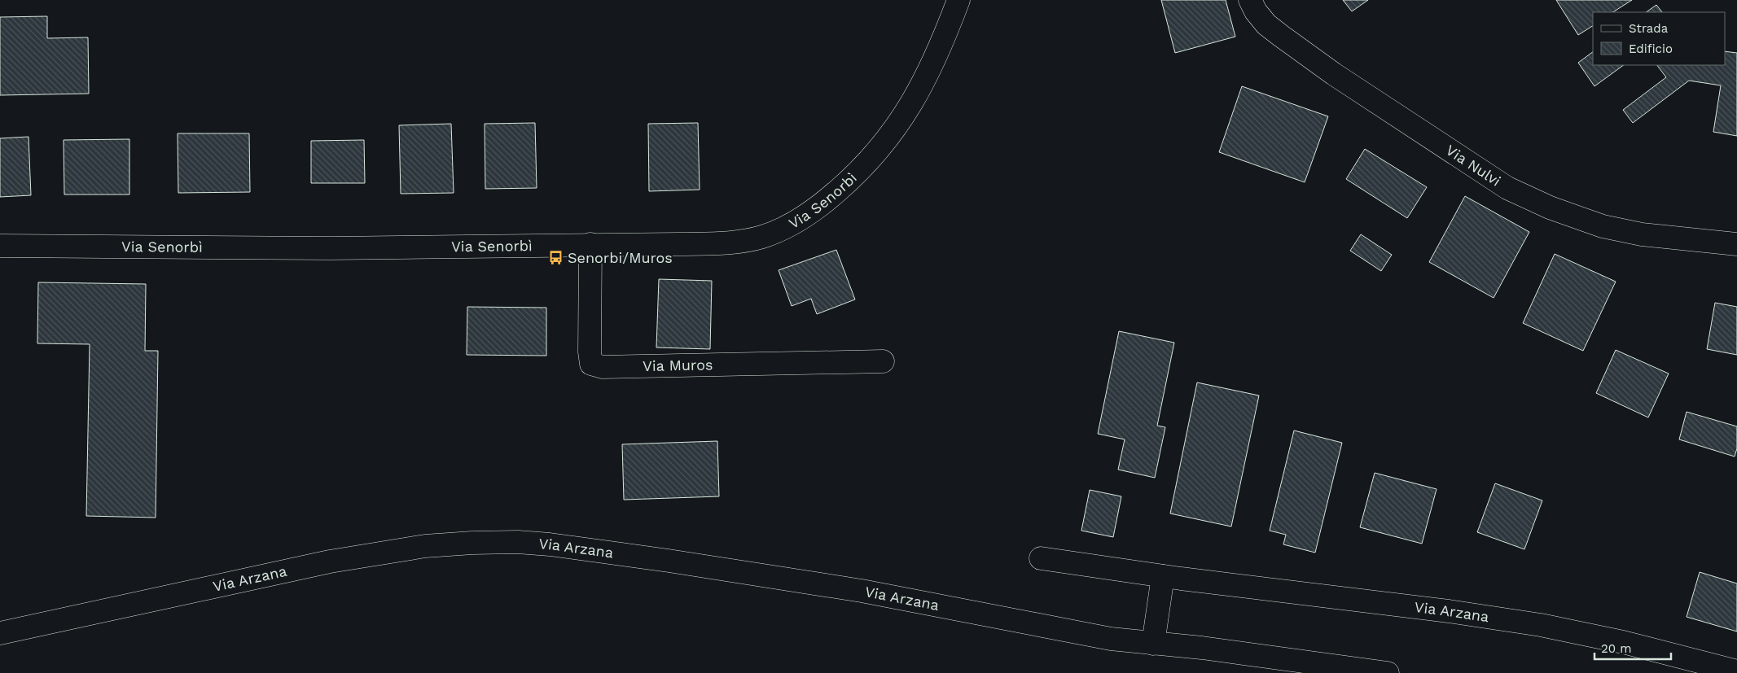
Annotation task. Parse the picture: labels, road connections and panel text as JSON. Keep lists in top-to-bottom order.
{
  "streets": {
    "street": [
      "Via Nulvi",
      "Via Senorbì",
      "Via Muros",
      "Via Arzana"
    ]
  },
  "crossings": [
    ["Via Senorbì", "Via Muros"]
  ],
  "places": {
    "bus stop": ["Senorbi/Muros"]
  },
  "legend": ["Strada", "Edificio"],
  "scale_bar": "20 m"
}
